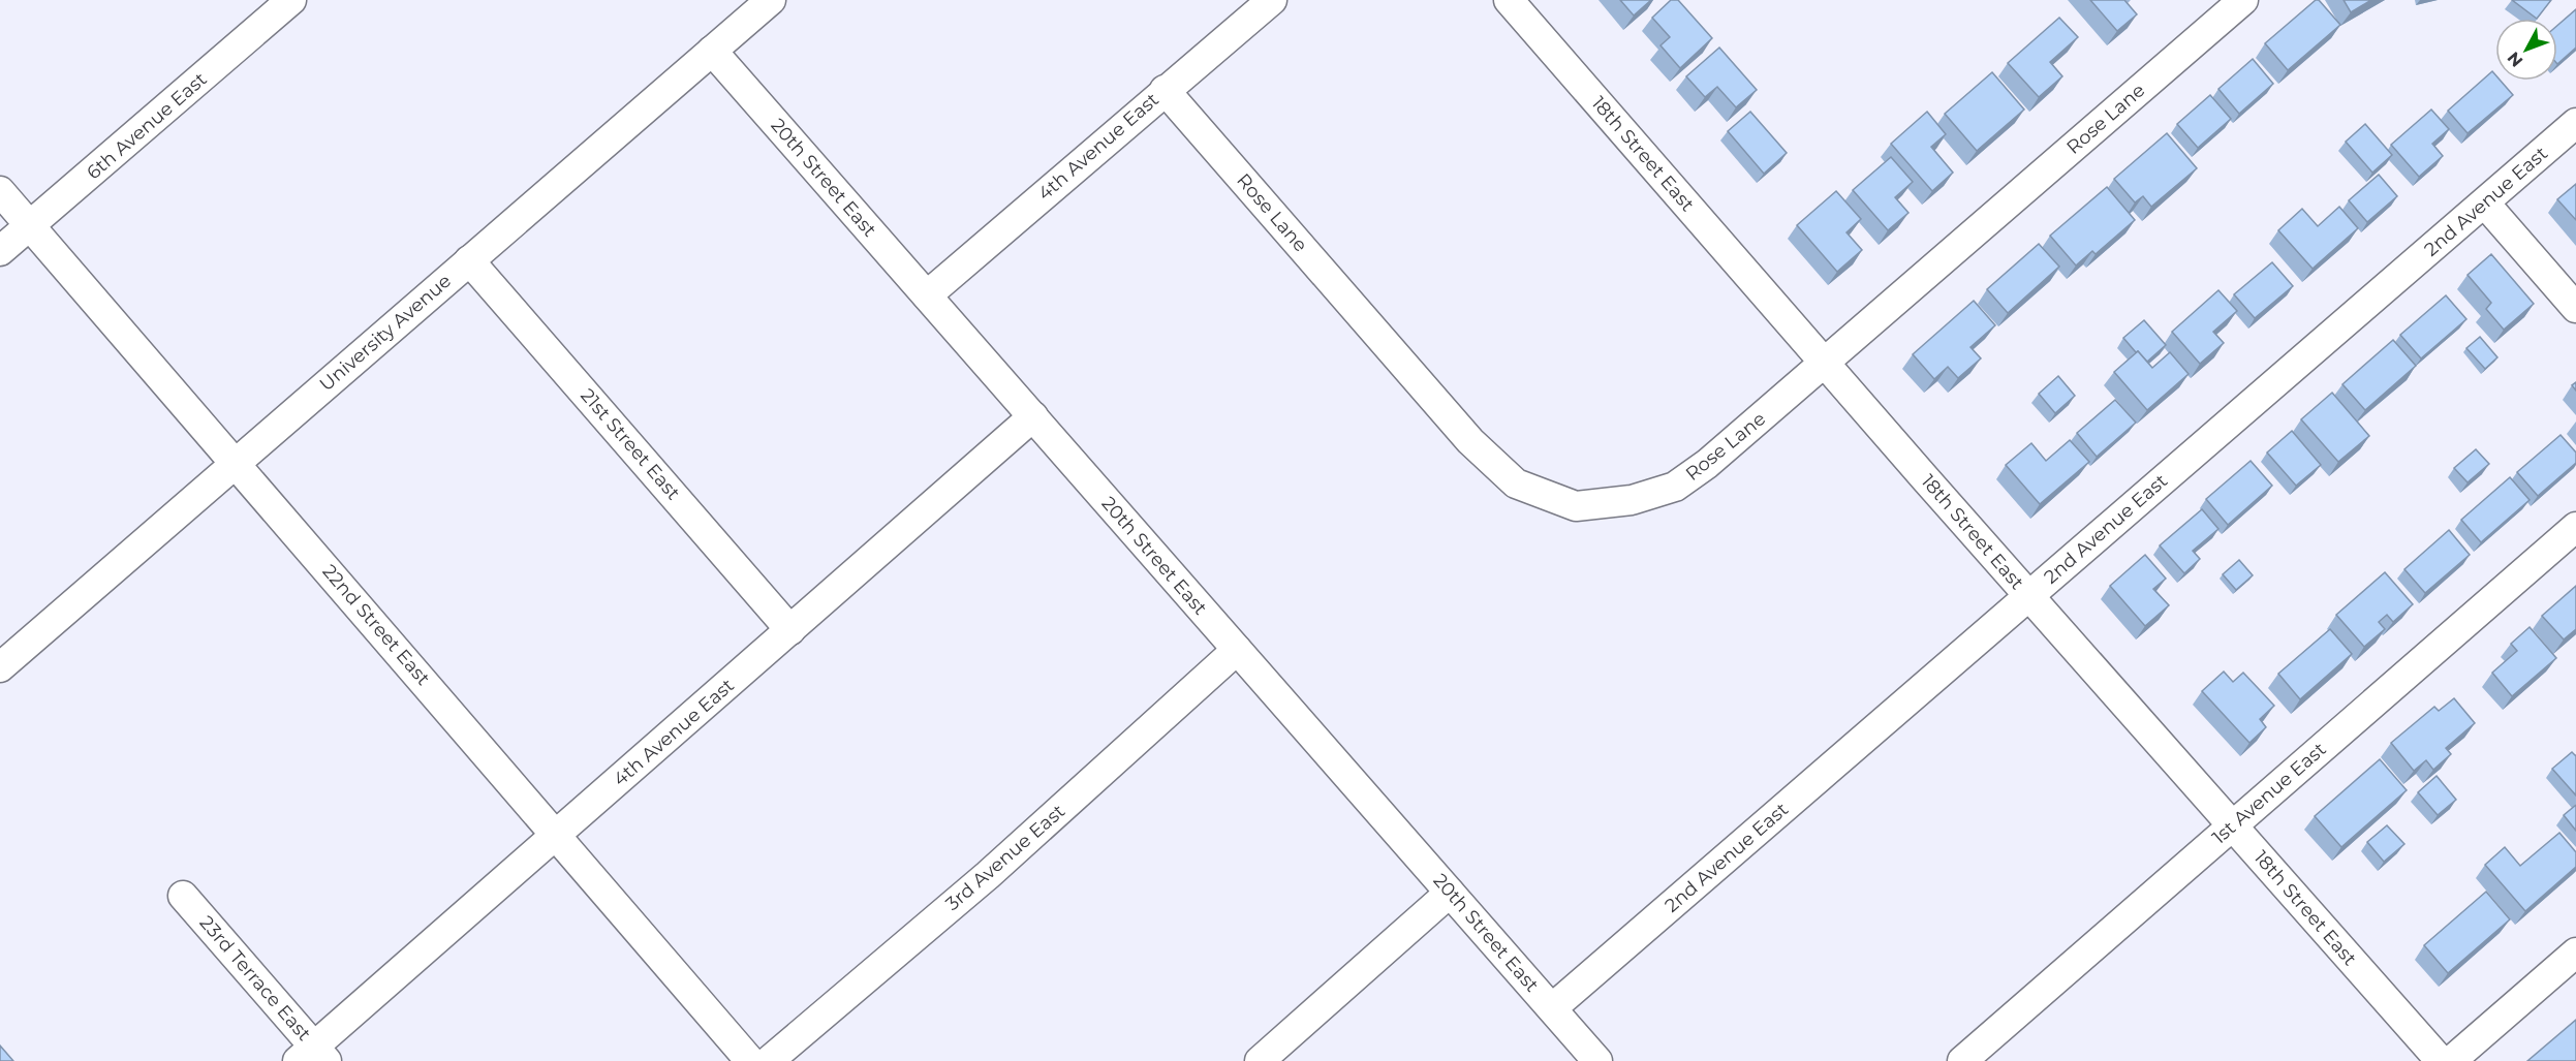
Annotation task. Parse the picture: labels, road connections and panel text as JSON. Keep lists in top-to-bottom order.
{
  "streets": {
    "street": [
      "Rose Lane",
      "6th Avenue East",
      "4th Avenue East",
      "18th Street East",
      "20th Street East",
      "2nd Avenue East",
      "University Avenue",
      "21st Street East",
      "22nd Street East",
      "1st Avenue East",
      "3rd Avenue East",
      "23rd Terrace East"
    ]
  },
  "crossings": [
    ["Rose Lane", "4th Avenue East"],
    ["Rose Lane", "18th Street East"],
    ["6th Avenue East", "22nd Street East"],
    ["4th Avenue East", "20th Street East"],
    ["4th Avenue East", "21st Street East"],
    ["4th Avenue East", "22nd Street East"],
    ["4th Avenue East", "23rd Terrace East"],
    ["18th Street East", "2nd Avenue East"],
    ["18th Street East", "1st Avenue East"],
    ["20th Street East", "2nd Avenue East"],
    ["20th Street East", "University Avenue"],
    ["20th Street East", "3rd Avenue East"],
    ["University Avenue", "21st Street East"],
    ["University Avenue", "22nd Street East"]
  ],
  "north": "bottom left"
}
